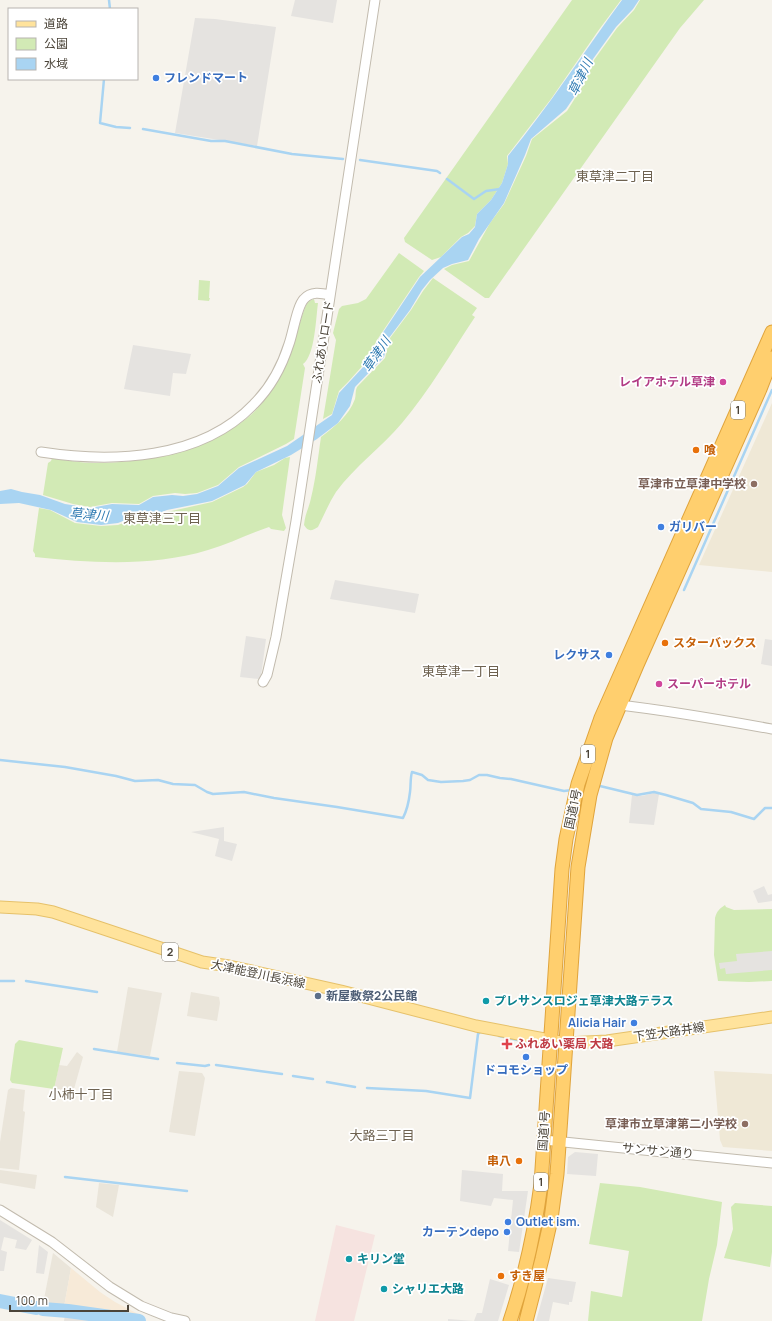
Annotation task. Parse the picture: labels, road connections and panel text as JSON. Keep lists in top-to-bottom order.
{
  "streets": {
    "highway": ["1", "国道1号"],
    "main road": ["2", "大津能登川長浜線", "下笠大路井線"],
    "street": ["ふれあいロード", "サンサン通り"]
  },
  "crossings": [
    ["国道1号", "大津能登川長浜線"],
    ["国道1号", "下笠大路井線"],
    ["国道1号", "サンサン通り"],
    ["大津能登川長浜線", "下笠大路井線"]
  ],
  "districts": [
    "東草津二丁目",
    "東草津三丁目",
    "東草津一丁目",
    "小柿十丁目",
    "大路三丁目"
  ],
  "water": ["草津川"],
  "places": {
    "other": [
      "フレンドマート",
      "レイアホテル草津",
      "喰",
      "草津市立草津中学校",
      "ガリバー",
      "スターバックス",
      "レクサス",
      "スーパーホテル",
      "新屋敷祭2公民館",
      "プレサンスロジェ草津大路テラス",
      "Alicia Hair",
      "ドコモショップ",
      "草津市立草津第二小学校",
      "串八",
      "Outlet ism.",
      "カーテンdepo",
      "キリン堂",
      "すき屋",
      "シャリエ大路"
    ],
    "health": ["ふれあい薬局 大路"]
  },
  "legend": ["道路", "公園", "水域"],
  "scale_bar": "100 m"
}
